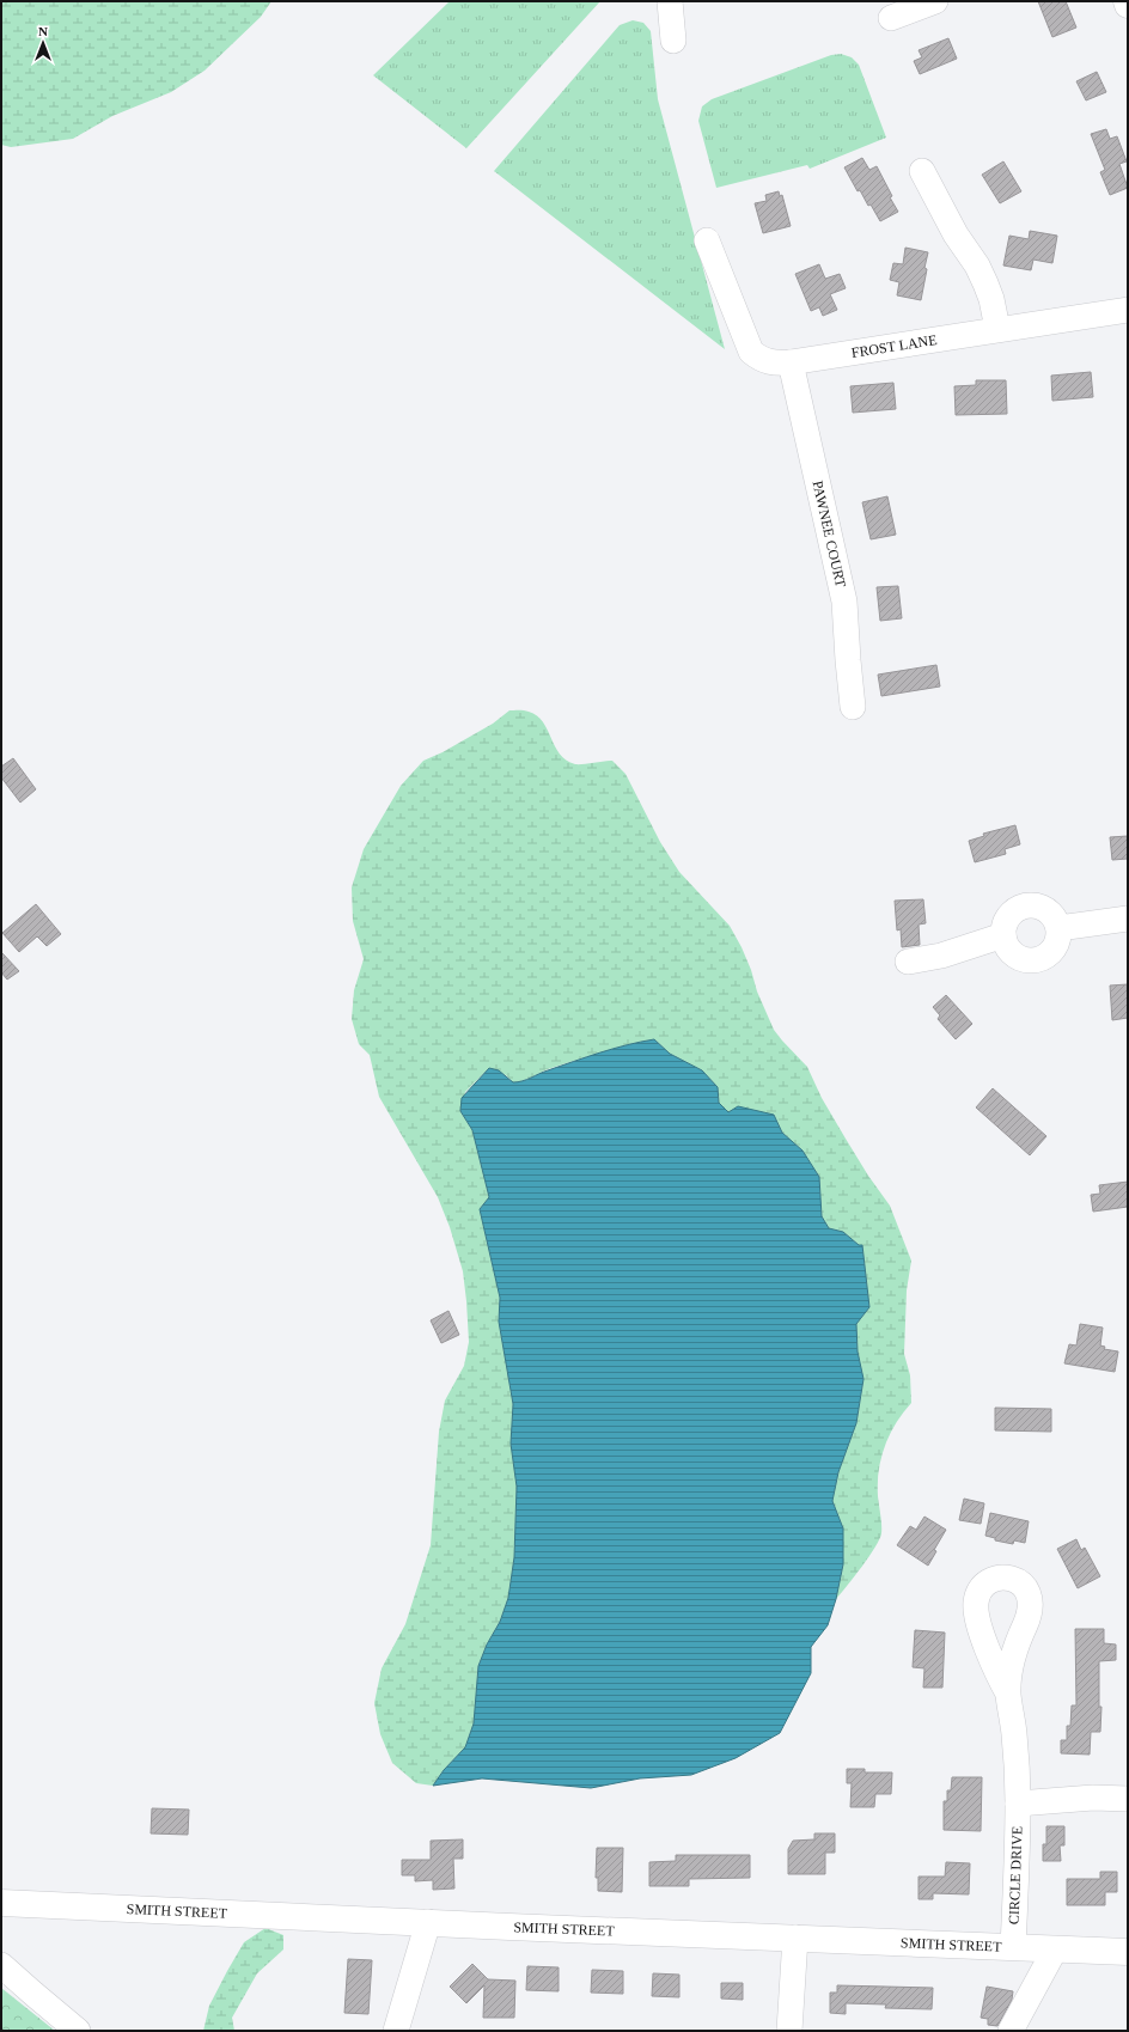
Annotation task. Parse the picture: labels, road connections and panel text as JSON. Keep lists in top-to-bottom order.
{
  "streets": {
    "main road": ["SMITH STREET"],
    "street": ["FROST LANE", "PAWNEE COURT", "CIRCLE DRIVE"]
  },
  "crossings": [
    ["FROST LANE", "PAWNEE COURT"],
    ["CIRCLE DRIVE", "SMITH STREET"]
  ],
  "north": "top"
}
